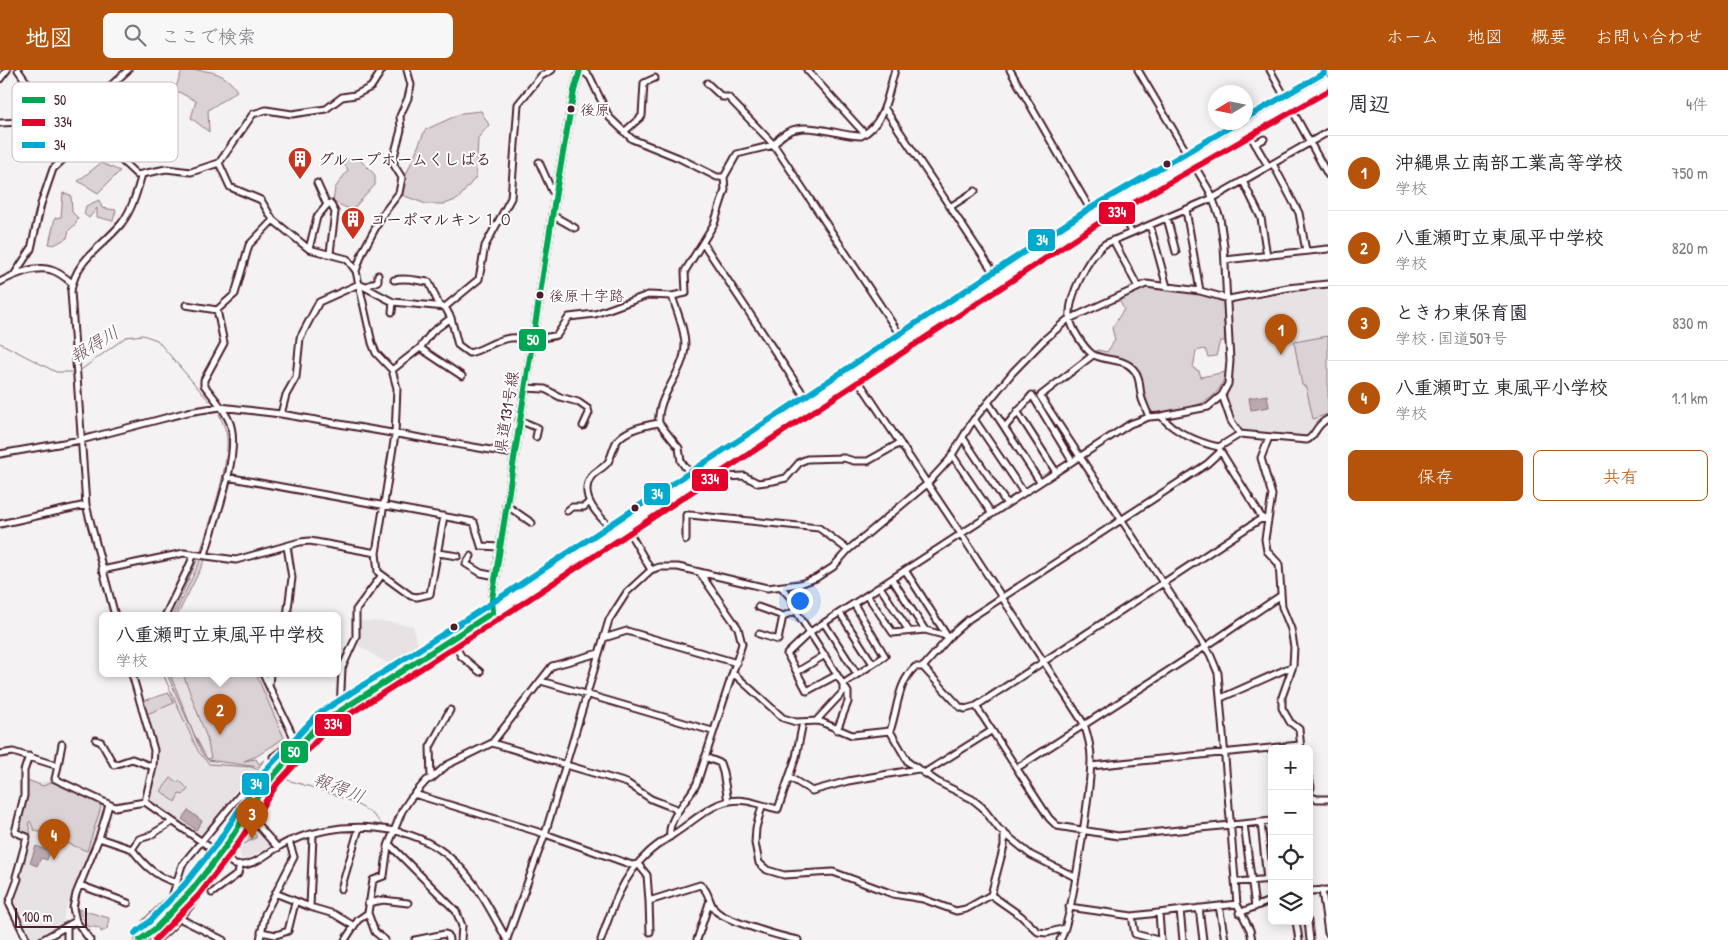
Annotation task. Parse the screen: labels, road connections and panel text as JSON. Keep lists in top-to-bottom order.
{
  "streets": {
    "main road": ["県道131号線"]
  },
  "water": ["報得川"],
  "places": {
    "other": ["後原", "後原十字路"],
    "building": ["グループホームくしばる", "コーポマルキン１０"]
  },
  "lines": ["transit line 50", "transit line 34", "transit line 334"],
  "legend": ["50", "334", "34"],
  "scale_bar": "100 m",
  "north": "left",
  "page": {
    "header": "地図",
    "search": "ここで検索",
    "nav": [
      "ホーム",
      "地図",
      "概要",
      "お問い合わせ"
    ],
    "heading": ["周辺", "4件"],
    "list": [
      {
        "mark": "1",
        "name": "沖縄県立南部工業高等学校",
        "note": "学校",
        "value": "750 m"
      },
      {
        "mark": "2",
        "name": "八重瀬町立東風平中学校",
        "note": "学校",
        "value": "820 m"
      },
      {
        "mark": "3",
        "name": "ときわ東保育園",
        "note": "学校 · 国道507号",
        "value": "830 m"
      },
      {
        "mark": "4",
        "name": "八重瀬町立 東風平小学校",
        "note": "学校",
        "value": "1.1 km"
      }
    ],
    "pins": [
      "1",
      "2",
      "3",
      "4"
    ],
    "buttons": ["保存", "共有"],
    "popup": ["八重瀬町立東風平中学校", "学校"],
    "map_buttons": ["+", "−"],
    "scale": "100 m"
  }
}
